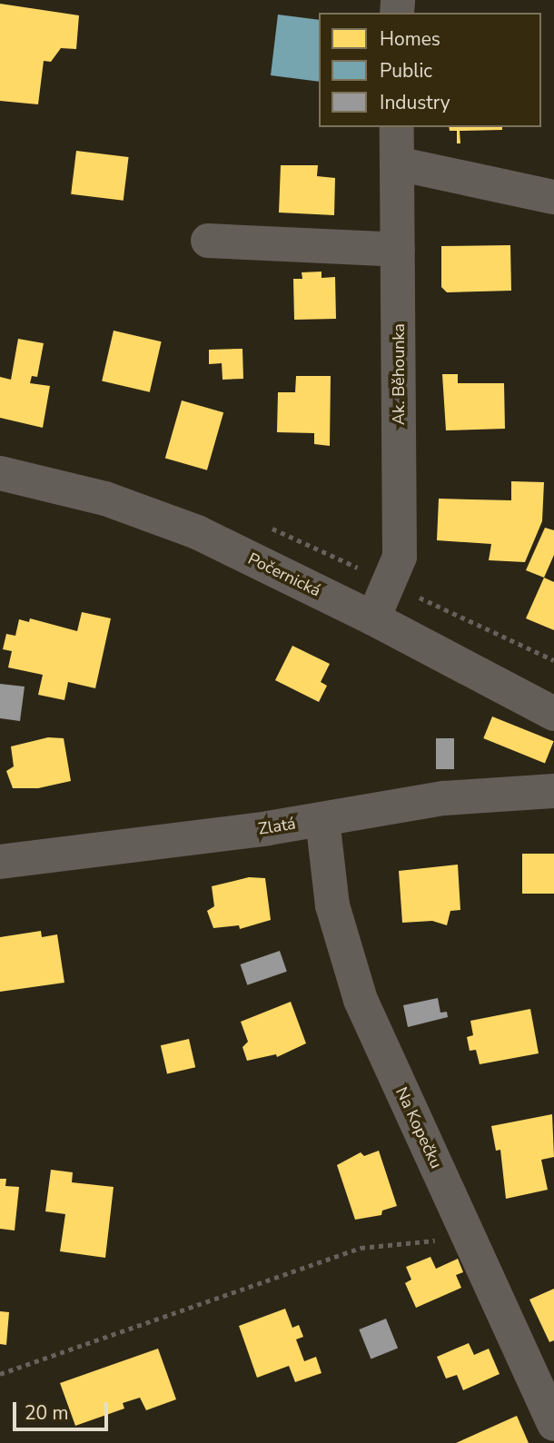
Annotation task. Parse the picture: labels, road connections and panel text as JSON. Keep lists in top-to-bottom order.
{
  "streets": {
    "street": [
      "Ak. Běhounka",
      "Počernická",
      "Zlatá",
      "Na Kopečku"
    ]
  },
  "crossings": [
    ["Ak. Běhounka", "Počernická"],
    ["Zlatá", "Na Kopečku"]
  ],
  "legend": ["Homes", "Public", "Industry"],
  "scale_bar": "20 m"
}
